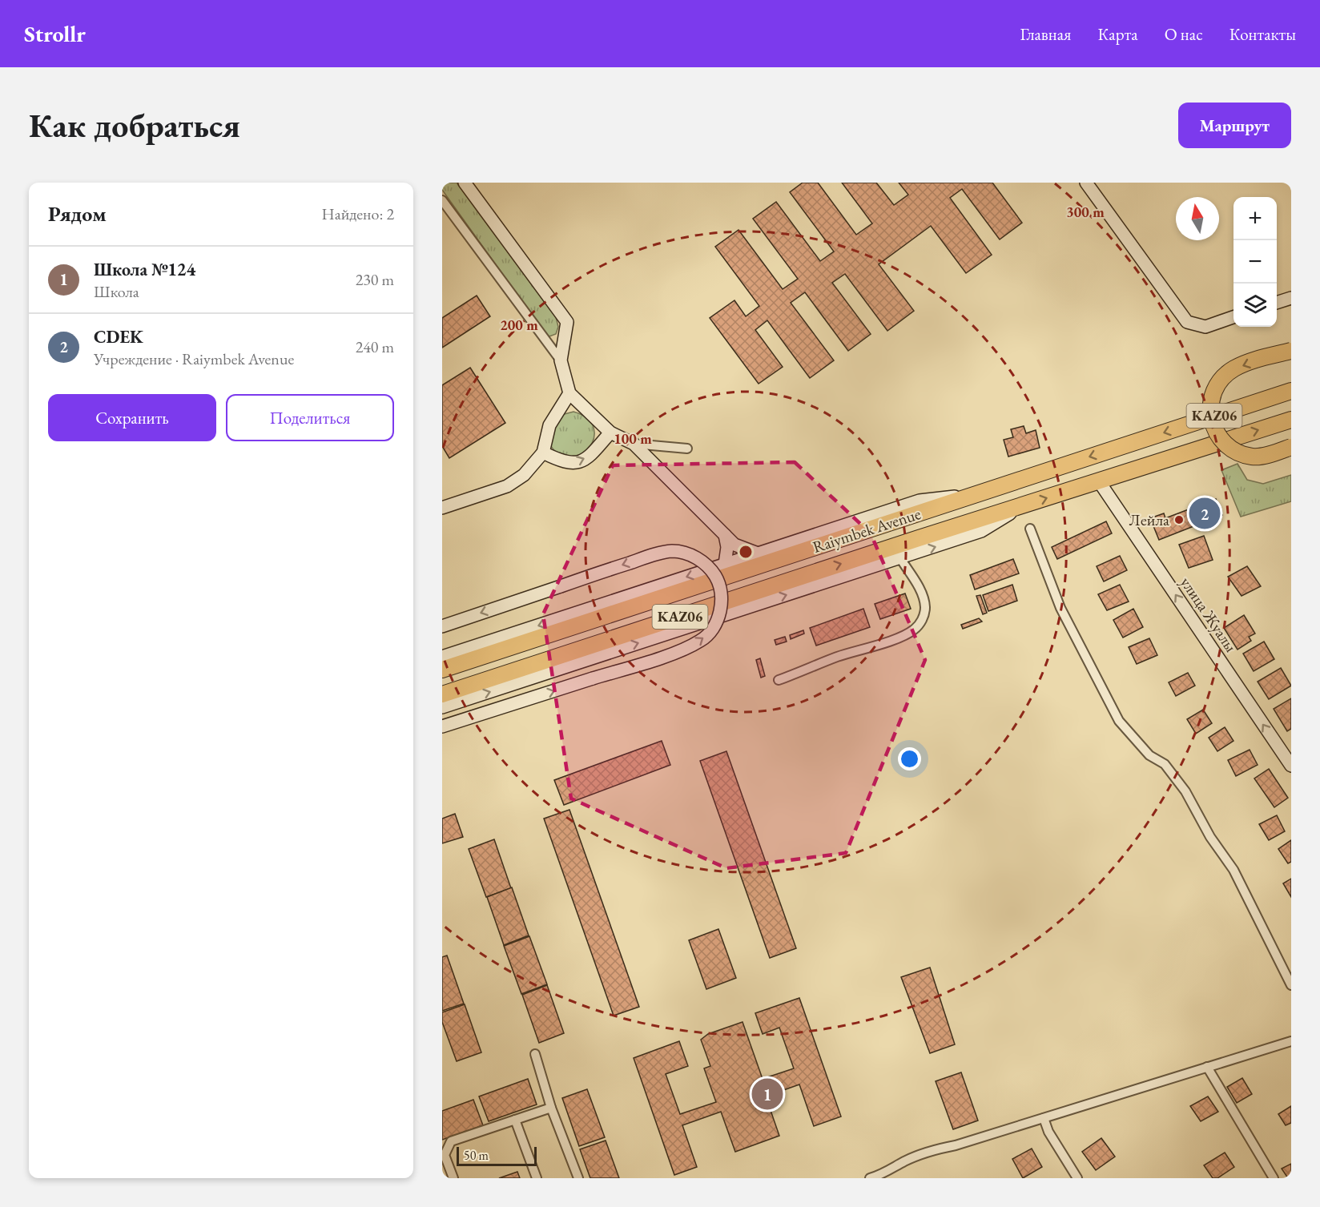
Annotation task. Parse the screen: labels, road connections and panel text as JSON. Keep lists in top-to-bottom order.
{
  "streets": {
    "highway": ["KАZ06", "Raiymbek Avenue"],
    "main road": ["улица Жуалы"]
  },
  "crossings": [
    ["Raiymbek Avenue", "улица Жуалы"]
  ],
  "one_way": ["улица Жуалы"],
  "places": ["Лейла"],
  "scale_bar": "50 m",
  "north": "top",
  "page": {
    "header": "Strollr",
    "nav": [
      "Главная",
      "Карта",
      "О нас",
      "Контакты"
    ],
    "buttons": [
      "Маршрут",
      ["Сохранить", "Поделиться"]
    ],
    "title": "Как добраться",
    "heading": ["Рядом", "Найдено: 2"],
    "map_buttons": ["+", "−"],
    "list": [
      {
        "mark": "1",
        "name": "Школа №124",
        "note": "Школа",
        "value": "230 m"
      },
      {
        "mark": "2",
        "name": "CDEK",
        "note": "Учреждение · Raiymbek Avenue",
        "value": "240 m"
      }
    ],
    "pins": ["2", "1"],
    "scale": "50 m"
  },
  "rings": ["300 m", "200 m", "100 m"]
}
